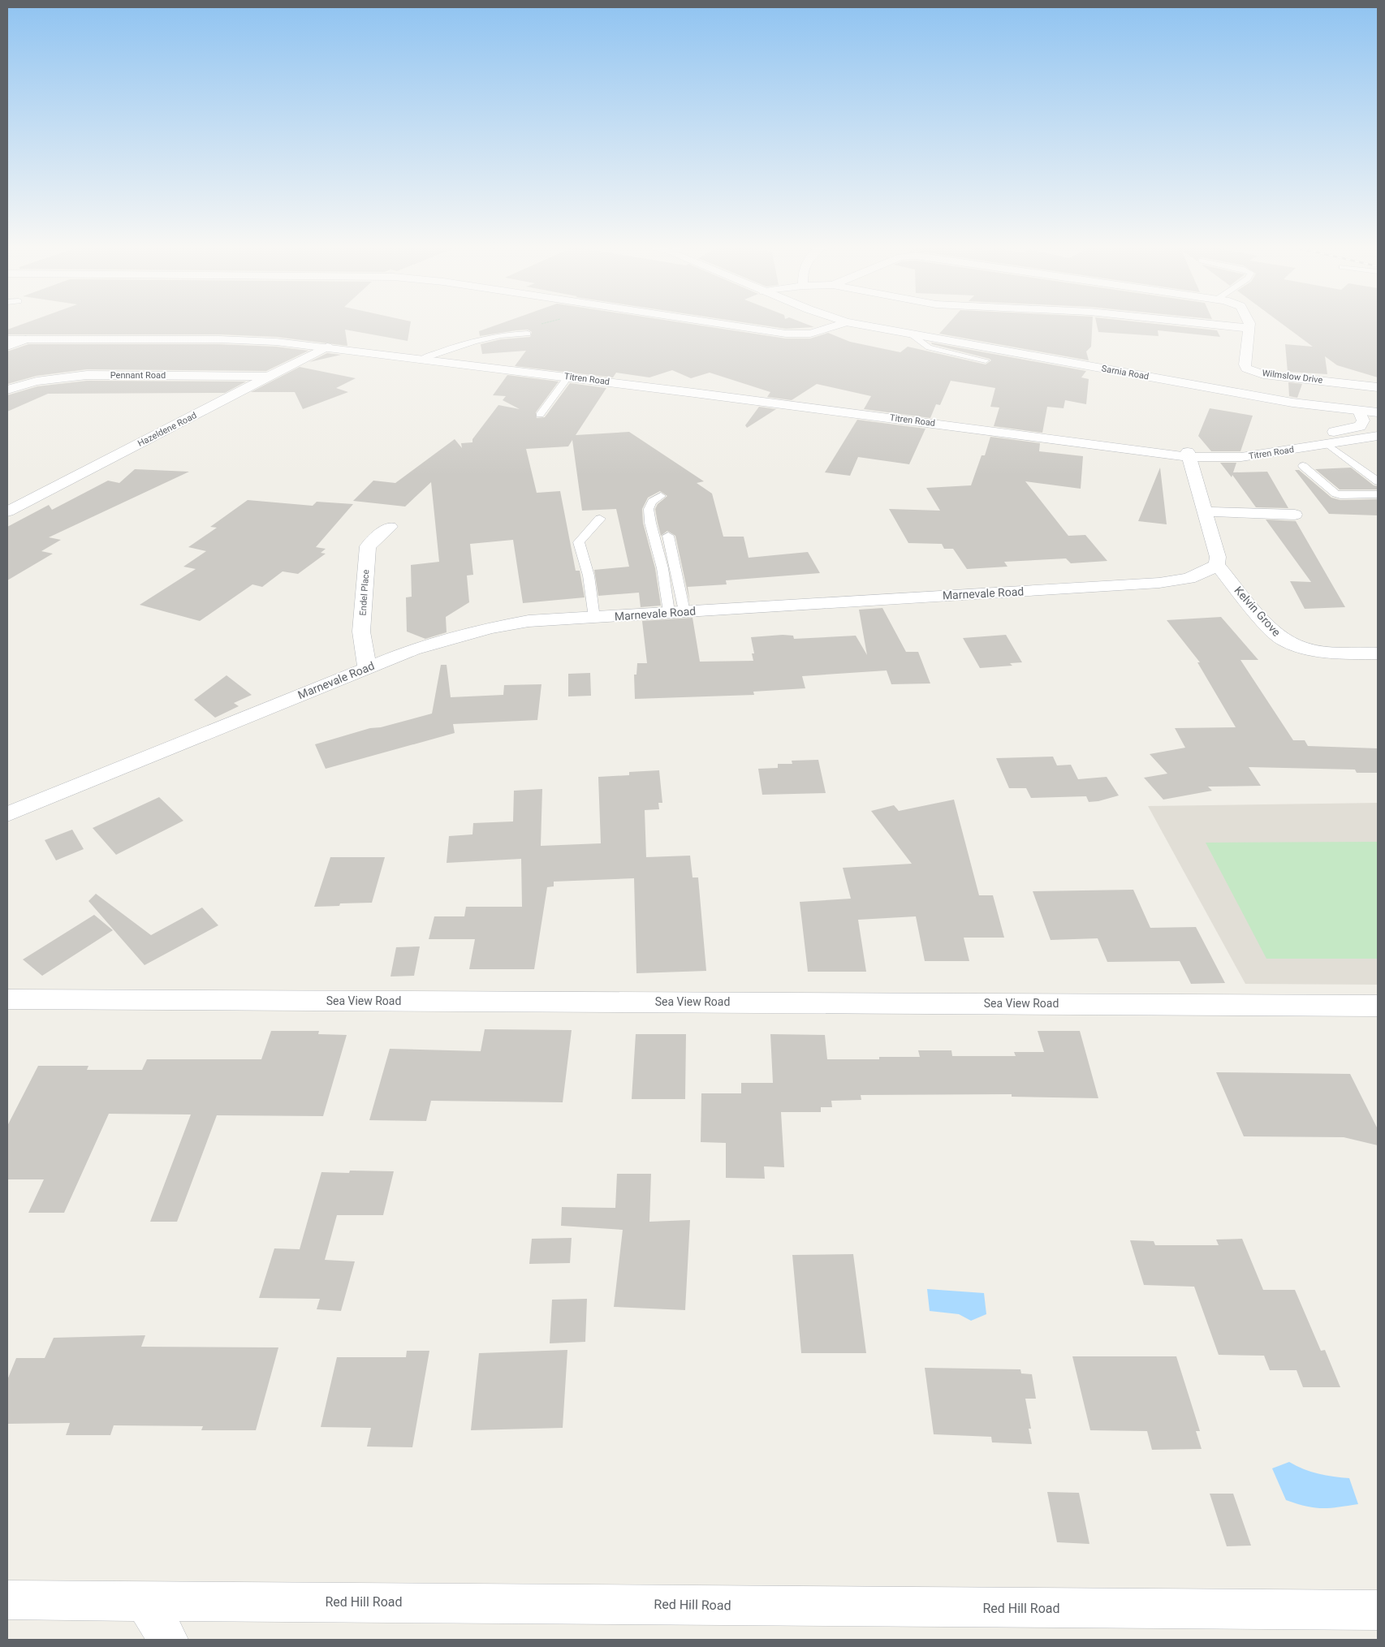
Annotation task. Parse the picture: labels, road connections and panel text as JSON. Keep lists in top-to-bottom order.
{
  "streets": {
    "street": [
      "Sarnia Road",
      "Pennant Road",
      "Wilmslow Drive",
      "Titren Road",
      "Hazeldene Road",
      "Endel Place",
      "Marnevale Road",
      "Kelvin Grove",
      "Sea View Road",
      "Red Hill Road"
    ]
  },
  "crossings": [
    ["Sarnia Road", "Titren Road"],
    ["Pennant Road", "Hazeldene Road"],
    ["Titren Road", "Hazeldene Road"],
    ["Endel Place", "Marnevale Road"],
    ["Marnevale Road", "Kelvin Grove"]
  ]
}
